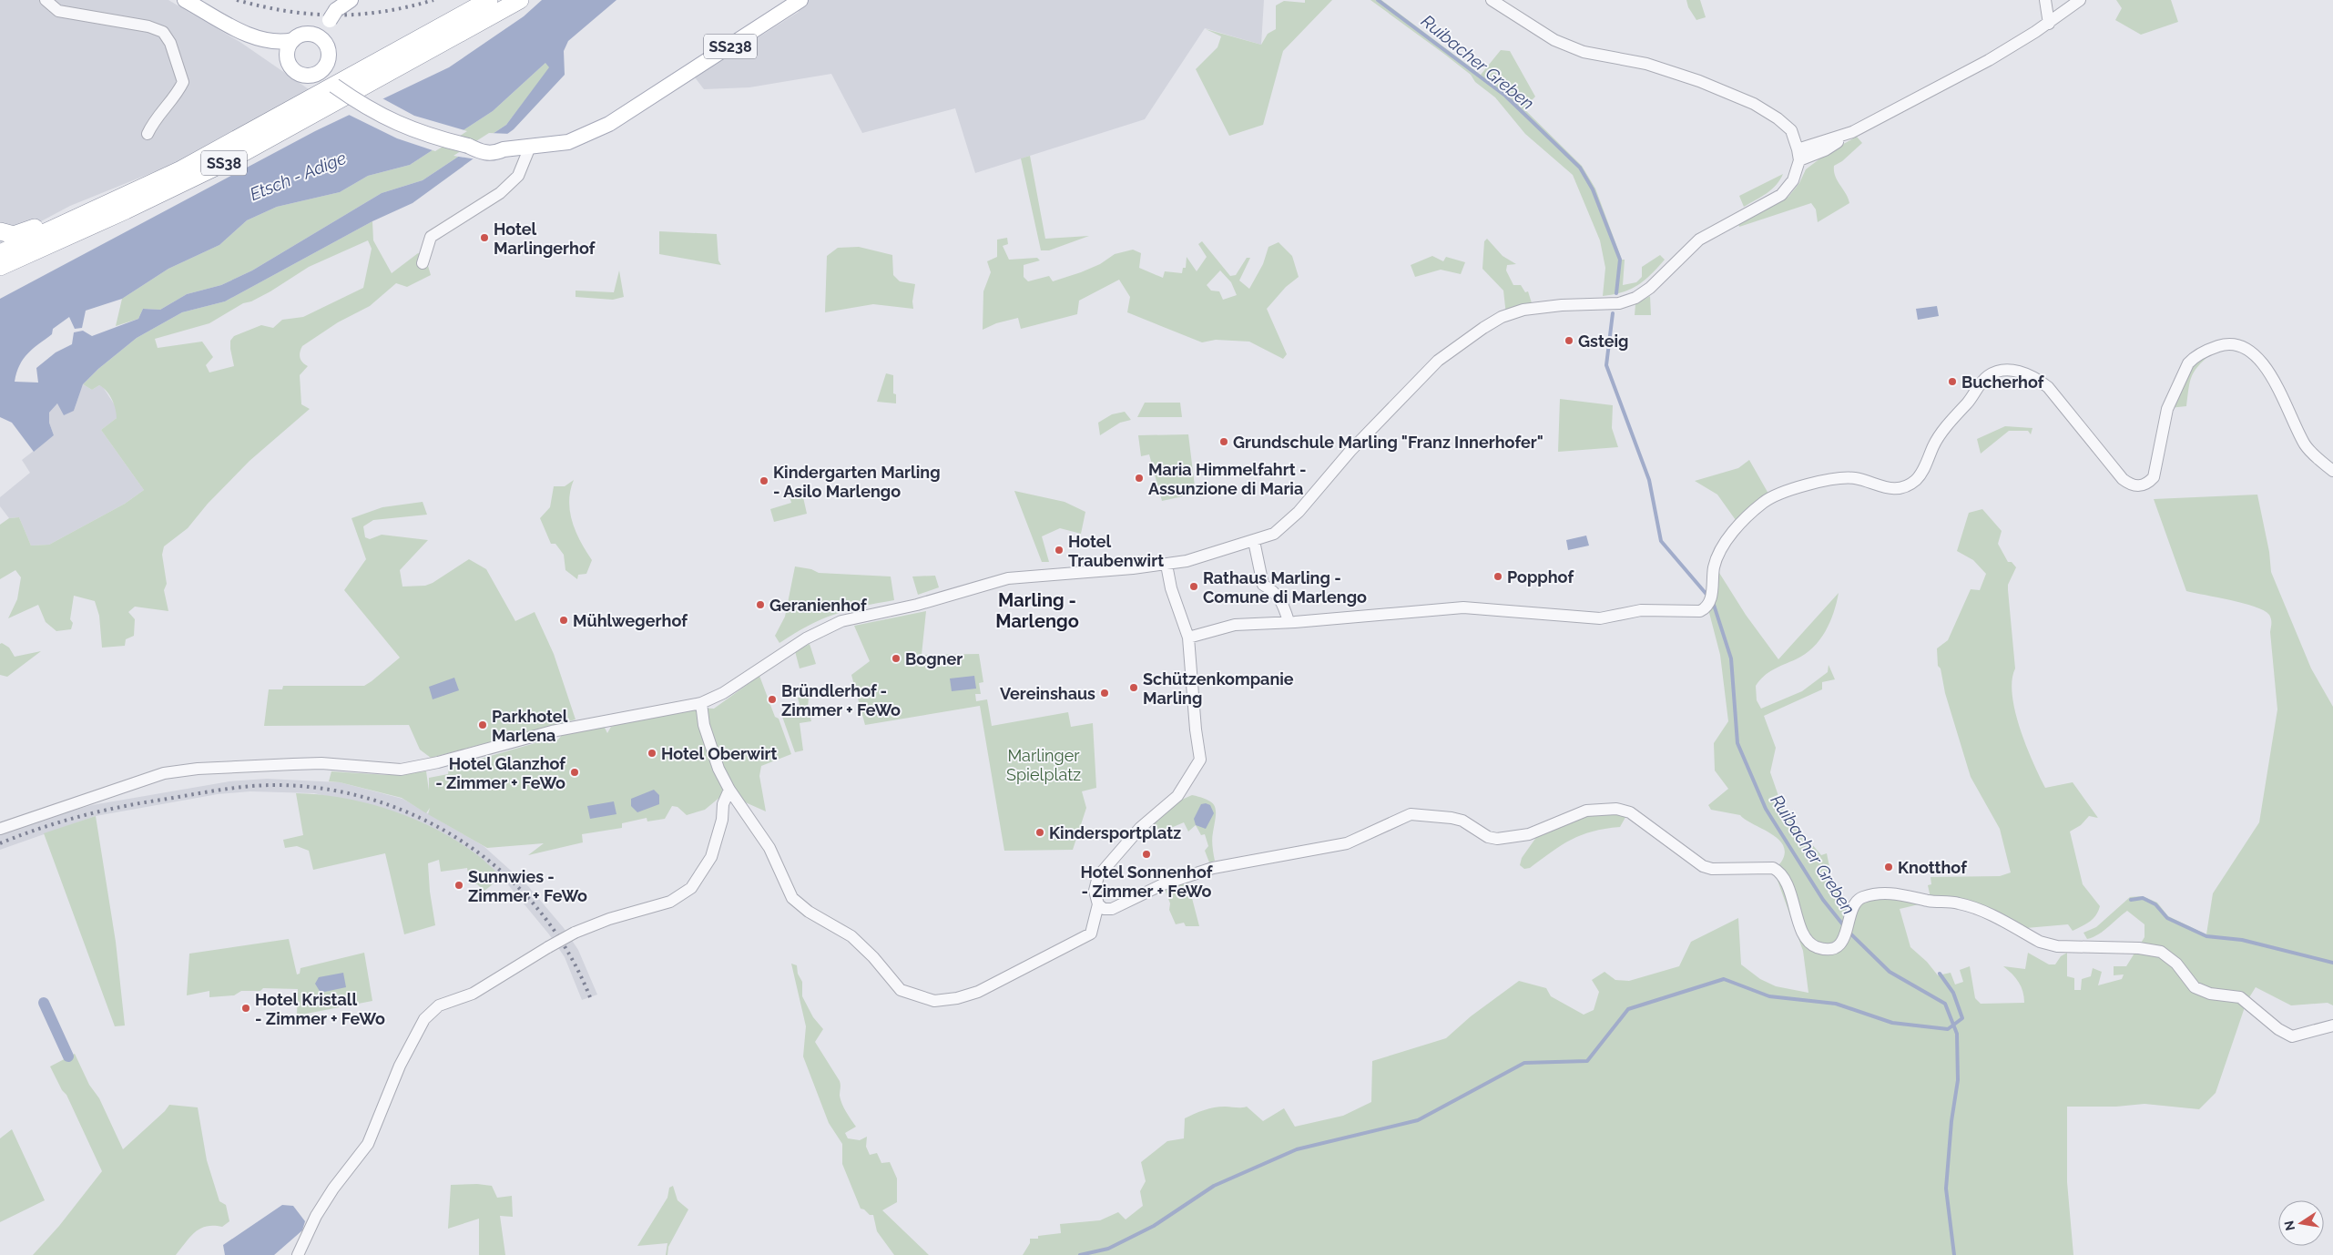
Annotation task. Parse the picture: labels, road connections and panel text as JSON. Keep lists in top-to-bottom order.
{
  "streets": {
    "highway": ["SS38"],
    "main road": ["SS238"]
  },
  "districts": ["Marling - Marlengo"],
  "water": ["Ruibacher Greben", "Etsch - Adige"],
  "parks": ["Marlinger Spielplatz"],
  "places": [
    "Hotel Marlingerhof",
    "Gsteig",
    "Bucherhof",
    "Grundschule Marling \"Franz Innerhofer\"",
    "Maria Himmelfahrt - Assunzione di Maria",
    "Kindergarten Marling - Asilo Marlengo",
    "Hotel Traubenwirt",
    "Popphof",
    "Rathaus Marling - Comune di Marlengo",
    "Geranienhof",
    "Mühlwegerhof",
    "Bogner",
    "Schützenkompanie Marling",
    "Vereinshaus",
    "Bründlerhof - Zimmer + FeWo",
    "Parkhotel Marlena",
    "Hotel Oberwirt",
    "Hotel Glanzhof - Zimmer + FeWo",
    "Kindersportplatz",
    "Hotel Sonnenhof - Zimmer + FeWo",
    "Knotthof",
    "Sunnwies - Zimmer + FeWo",
    "Hotel Kristall - Zimmer + FeWo"
  ],
  "north": "left"
}
